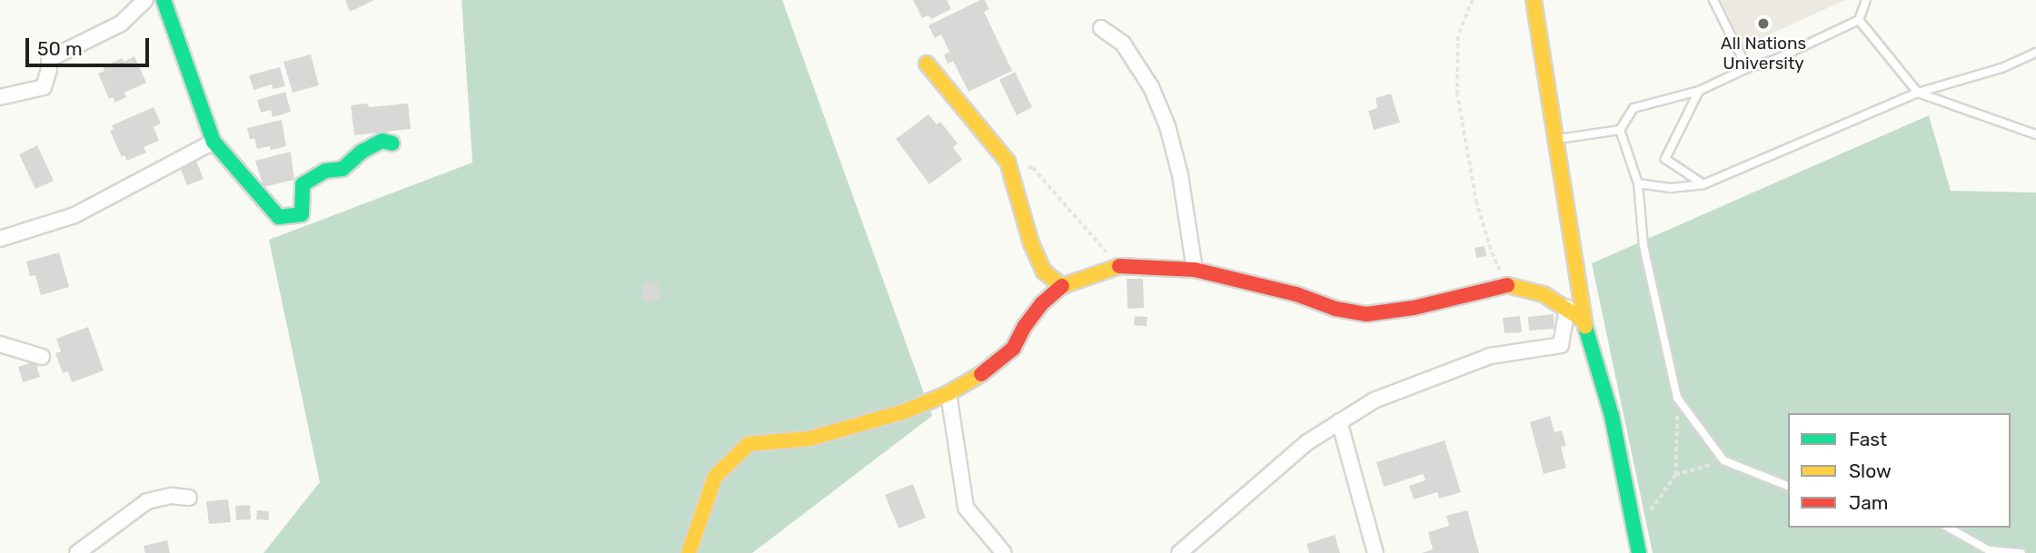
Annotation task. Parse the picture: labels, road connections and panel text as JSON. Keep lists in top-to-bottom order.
{
  "places": ["All Nations University"],
  "legend": ["Fast", "Slow", "Jam"],
  "scale_bar": "50 m"
}
